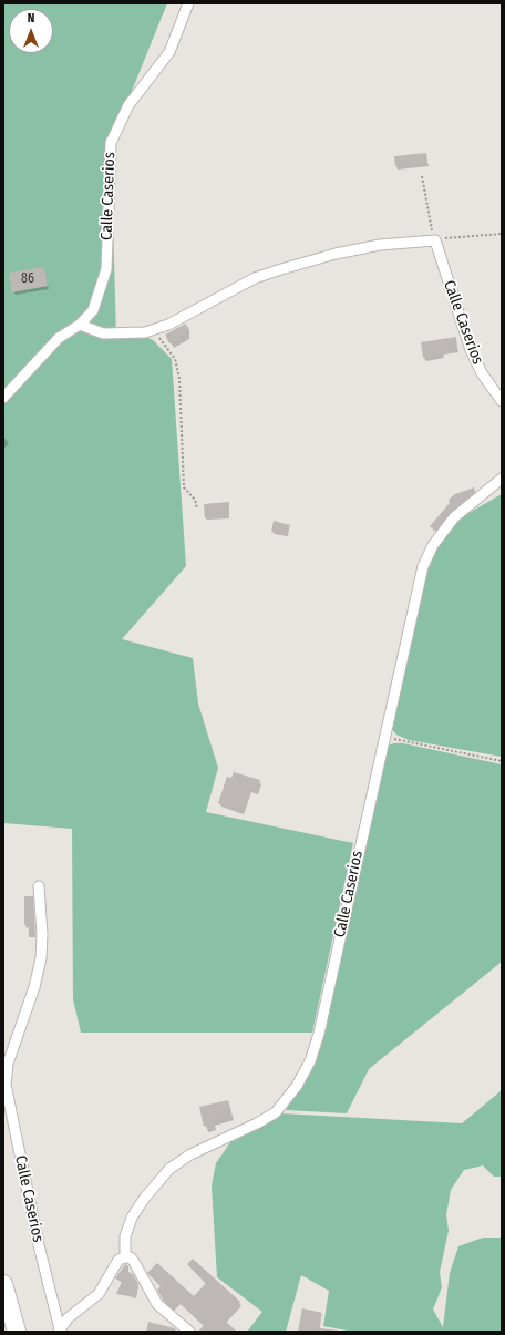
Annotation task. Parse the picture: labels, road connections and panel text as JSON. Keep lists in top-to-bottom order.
{
  "streets": {
    "street": ["Calle Caserios"]
  },
  "house_numbers": ["86"],
  "north": "top"
}
